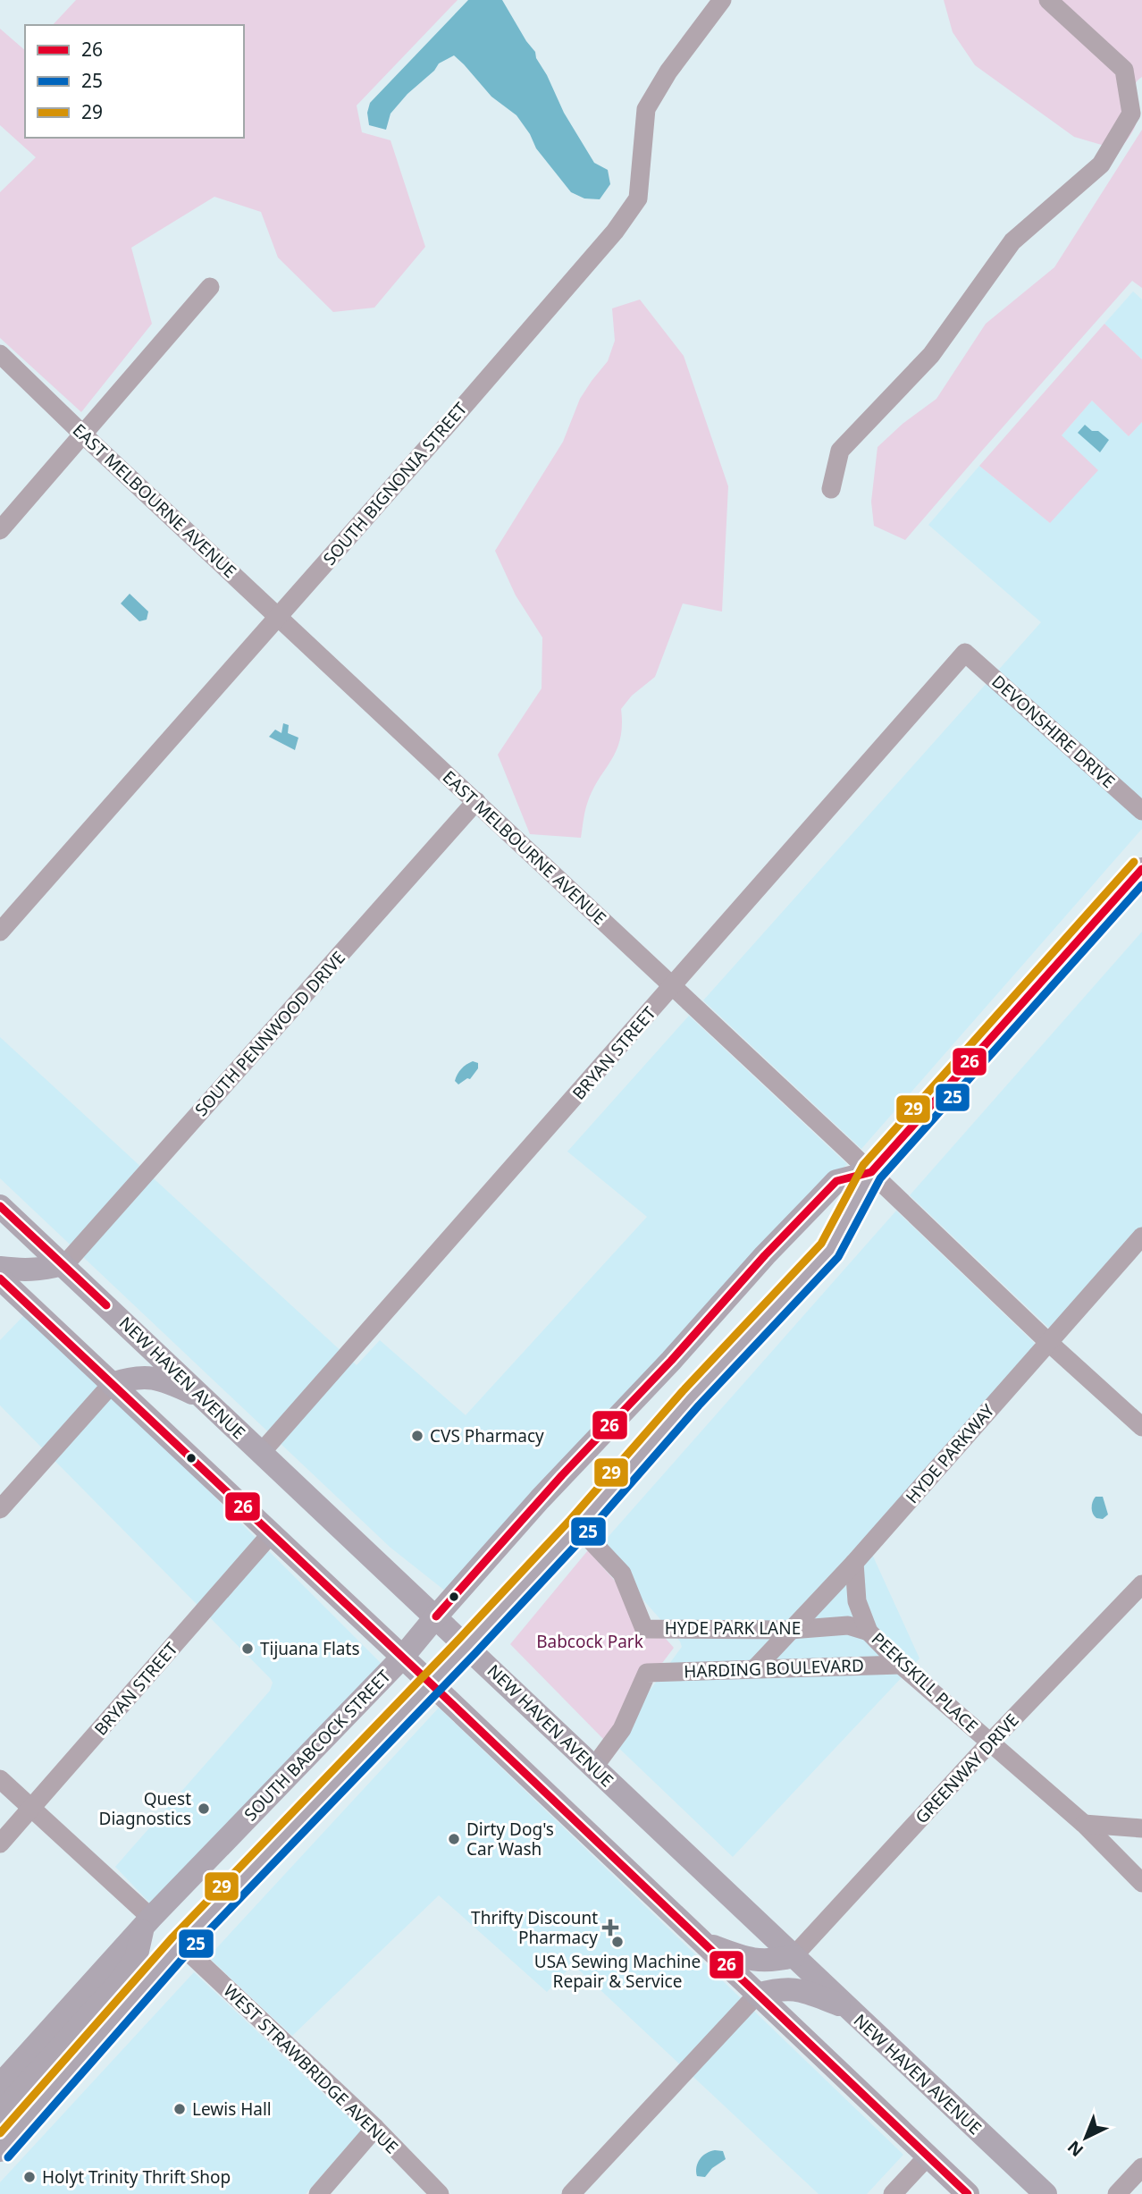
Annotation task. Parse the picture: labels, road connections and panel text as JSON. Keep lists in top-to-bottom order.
{
  "streets": {
    "main road": ["NEW HAVEN AVENUE", "SOUTH BABCOCK STREET"],
    "street": [
      "SOUTH BIGNONIA STREET",
      "EAST MELBOURNE AVENUE",
      "DEVONSHIRE DRIVE",
      "SOUTH PENNWOOD DRIVE",
      "BRYAN STREET",
      "HYDE PARKWAY",
      "HYDE PARK LANE",
      "HARDING BOULEVARD",
      "PEEKSKILL PLACE",
      "GREENWAY DRIVE",
      "WEST STRAWBRIDGE AVENUE"
    ]
  },
  "crossings": [
    ["SOUTH BIGNONIA STREET", "EAST MELBOURNE AVENUE"],
    ["EAST MELBOURNE AVENUE", "SOUTH PENNWOOD DRIVE"],
    ["EAST MELBOURNE AVENUE", "BRYAN STREET"],
    ["EAST MELBOURNE AVENUE", "HYDE PARKWAY"],
    ["EAST MELBOURNE AVENUE", "SOUTH BABCOCK STREET"],
    ["DEVONSHIRE DRIVE", "BRYAN STREET"],
    ["SOUTH PENNWOOD DRIVE", "NEW HAVEN AVENUE"],
    ["BRYAN STREET", "NEW HAVEN AVENUE"],
    ["NEW HAVEN AVENUE", "HARDING BOULEVARD"],
    ["NEW HAVEN AVENUE", "SOUTH BABCOCK STREET"],
    ["NEW HAVEN AVENUE", "GREENWAY DRIVE"],
    ["HYDE PARKWAY", "HYDE PARK LANE"],
    ["HYDE PARKWAY", "HARDING BOULEVARD"],
    ["HYDE PARKWAY", "PEEKSKILL PLACE"],
    ["HYDE PARK LANE", "PEEKSKILL PLACE"],
    ["HARDING BOULEVARD", "PEEKSKILL PLACE"],
    ["PEEKSKILL PLACE", "GREENWAY DRIVE"]
  ],
  "parks": ["Babcock Park"],
  "places": {
    "other": [
      "CVS Pharmacy",
      "Tijuana Flats",
      "Quest Diagnostics",
      "Dirty Dog's Car Wash",
      "USA Sewing Machine Repair & Service",
      "Lewis Hall",
      "Holyt Trinity Thrift Shop"
    ],
    "health": ["Thrifty Discount Pharmacy"]
  },
  "lines": ["transit line 29", "transit line 26", "transit line 25"],
  "legend": ["26", "25", "29"],
  "north": "bottom left"
}
